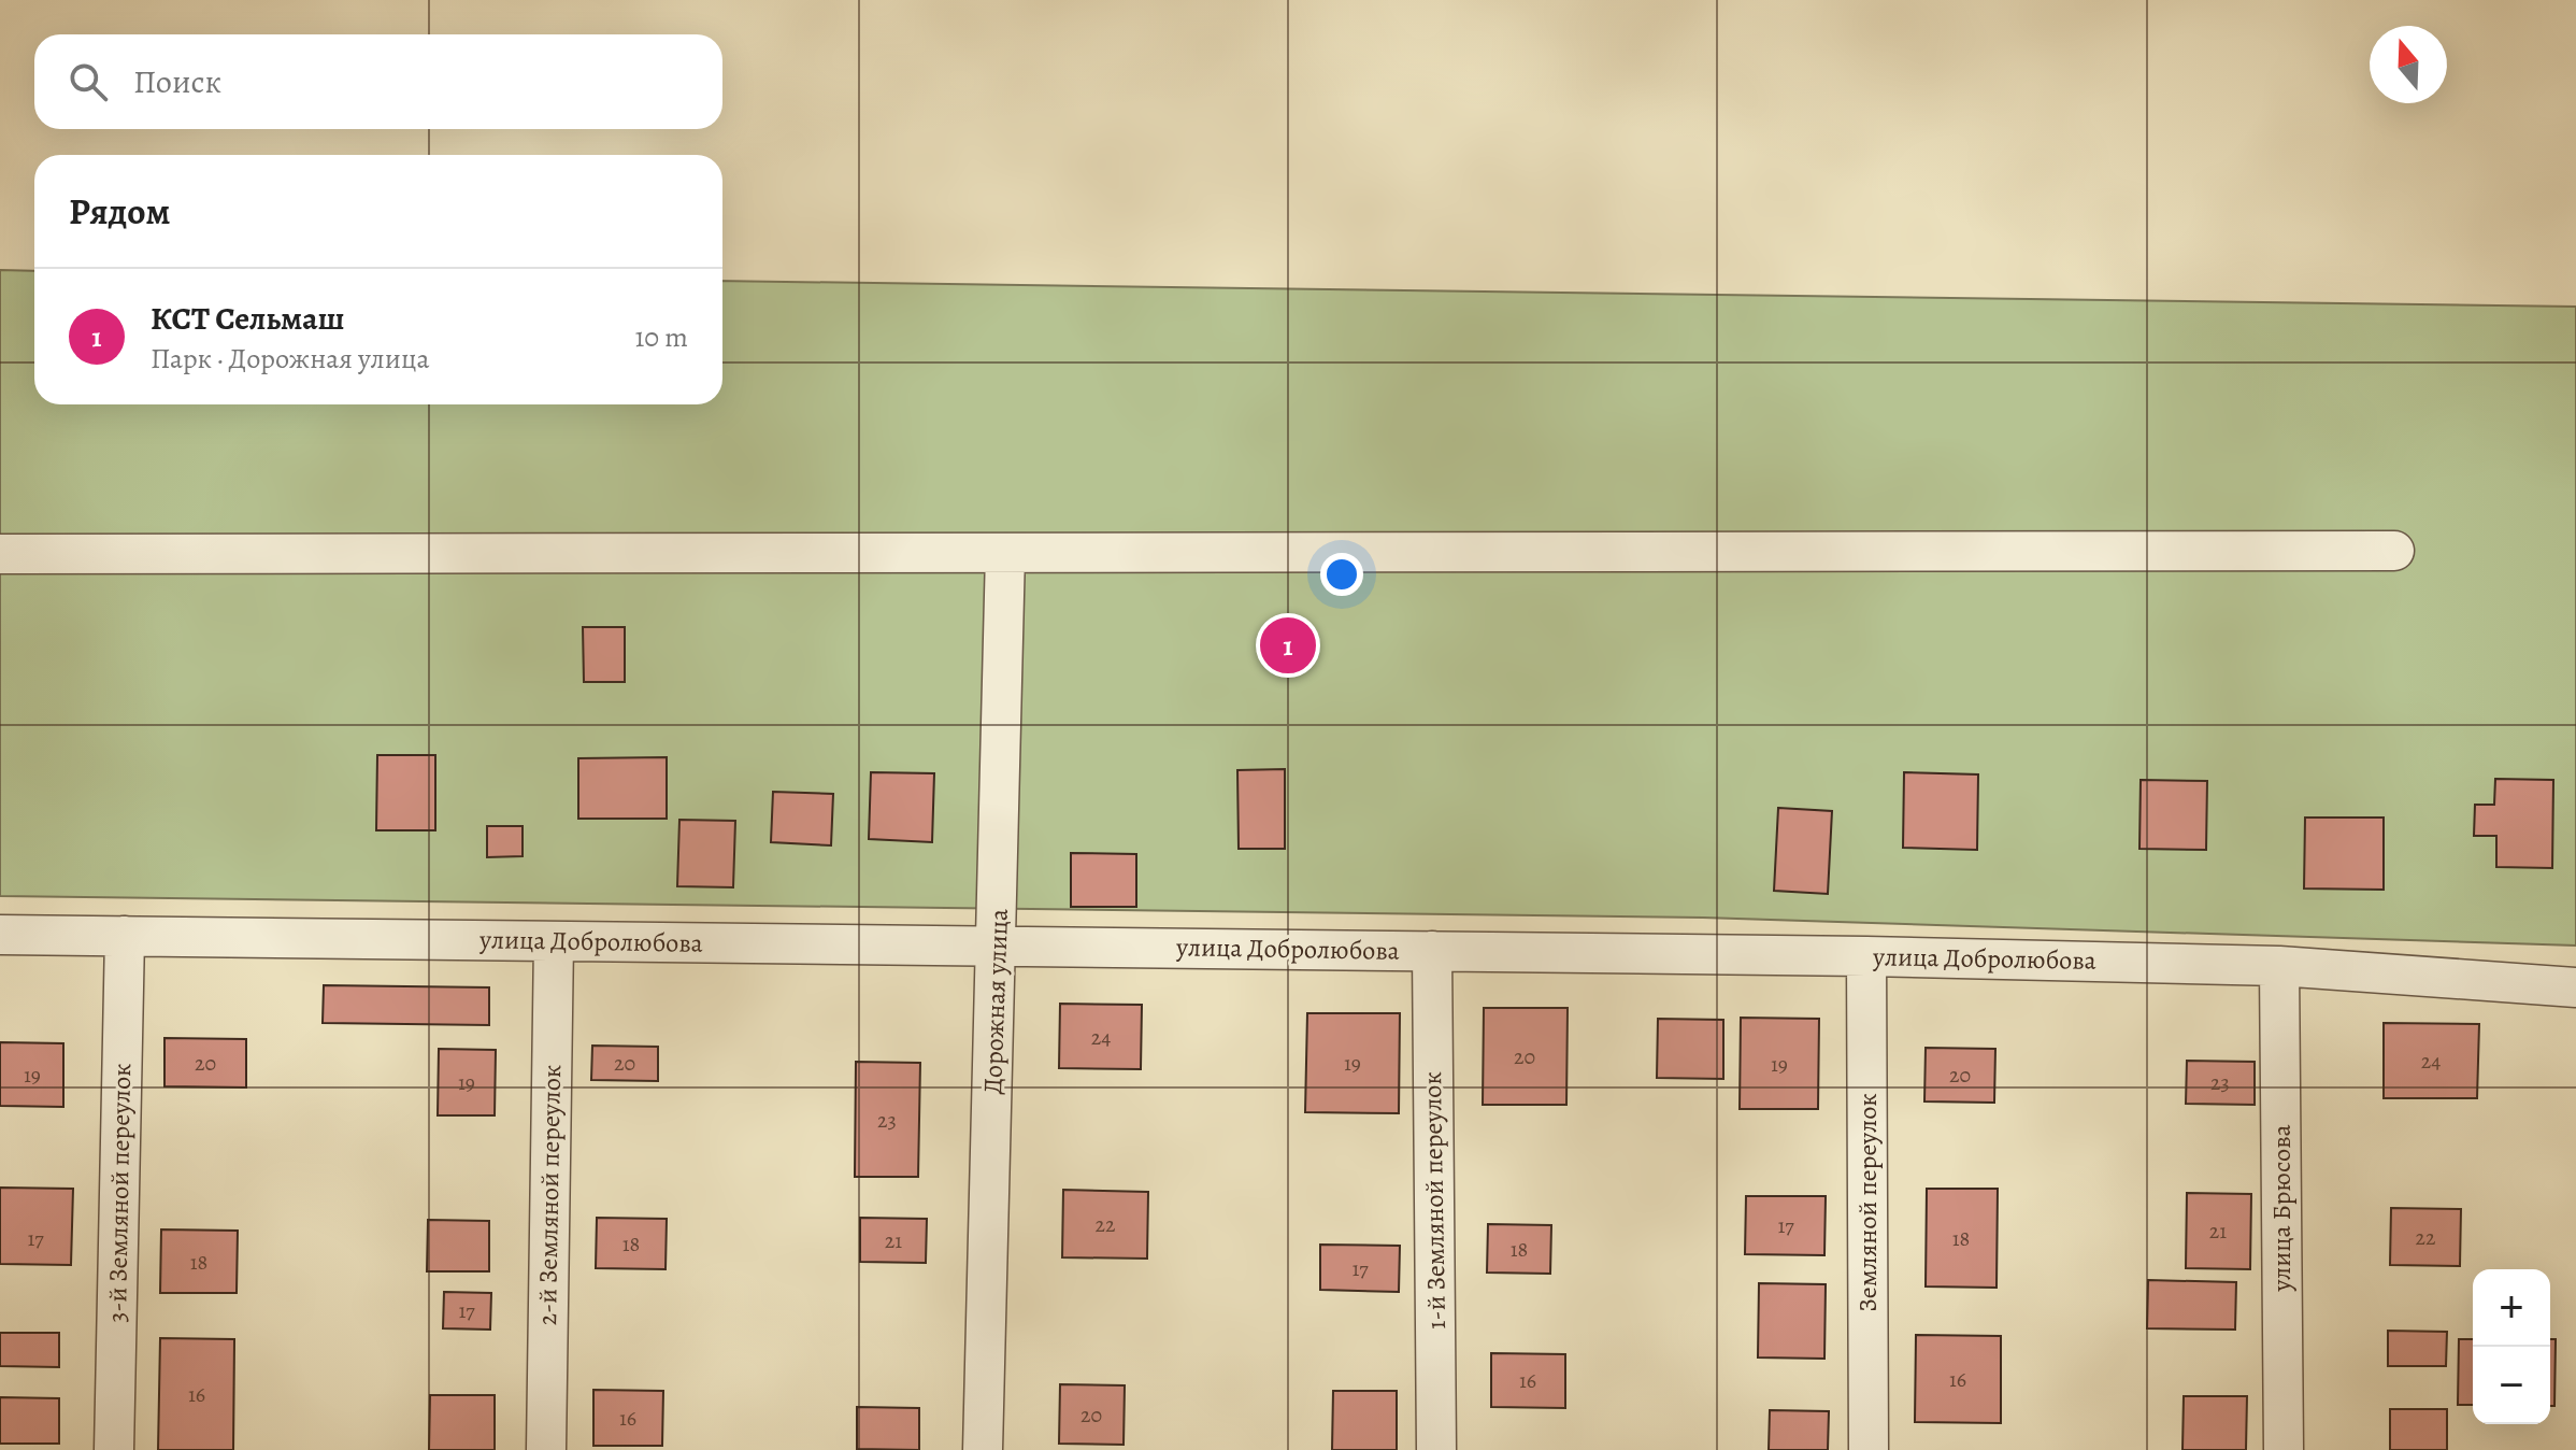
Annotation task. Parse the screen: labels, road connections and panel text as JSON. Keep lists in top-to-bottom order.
{
  "streets": {
    "street": [
      "улица Добролюбова",
      "Дорожная улица",
      "3-й Земляной переулок",
      "2-й Земляной переулок",
      "1-й Земляной переулок",
      "Земляной переулок",
      "улица Брюсова"
    ]
  },
  "crossings": [
    ["улица Добролюбова", "Дорожная улица"],
    ["улица Добролюбова", "3-й Земляной переулок"],
    ["улица Добролюбова", "2-й Земляной переулок"],
    ["улица Добролюбова", "1-й Земляной переулок"],
    ["улица Добролюбова", "Земляной переулок"],
    ["улица Добролюбова", "улица Брюсова"]
  ],
  "house_numbers": [
    "24",
    "20",
    "24",
    "20",
    "20",
    "19",
    "19",
    "19",
    "20",
    "19",
    "23",
    "23",
    "22",
    "17",
    "21",
    "22",
    "17",
    "18",
    "21",
    "18",
    "18",
    "18",
    "17",
    "17",
    "16",
    "16",
    "16",
    "20",
    "16"
  ],
  "north": "top",
  "page": {
    "search": "Поиск",
    "heading": "Рядом",
    "list": [
      {
        "mark": "1",
        "name": "КСТ Сельмаш",
        "note": "Парк · Дорожная улица",
        "value": "10 m"
      }
    ],
    "pins": "1",
    "map_buttons": ["+", "−"]
  }
}
